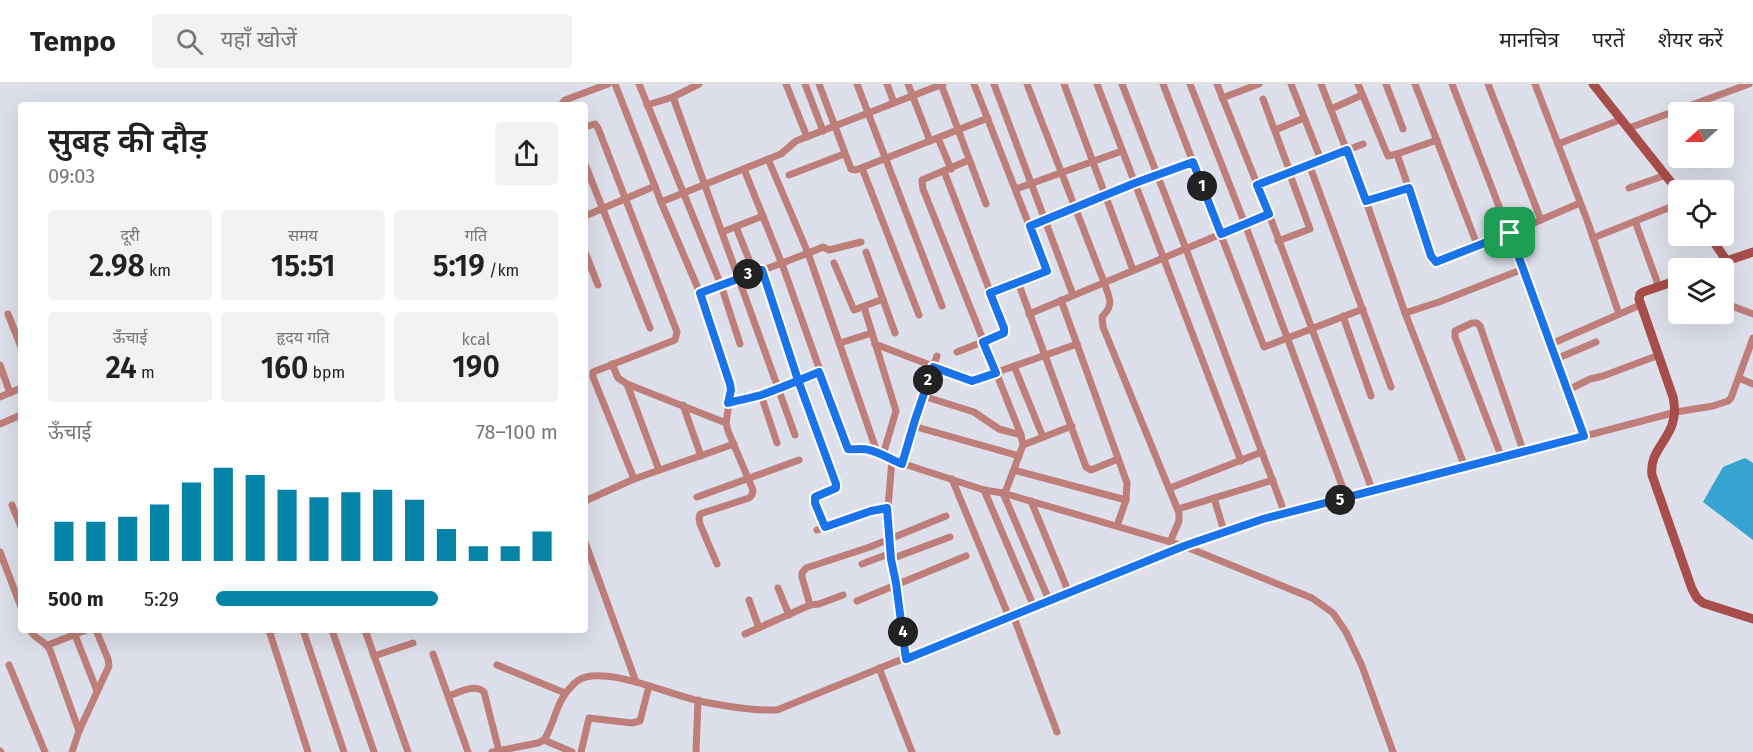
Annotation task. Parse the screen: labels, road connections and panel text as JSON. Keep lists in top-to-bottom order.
{
  "north": "left",
  "page": {
    "header": "Tempo",
    "search": "यहाँ खोजें",
    "nav": ["मानचित्र", "परतें", "शेयर करें"],
    "heading": ["सुबह की दौड़", "09:03"],
    "pins": [
      "1",
      "3",
      "2",
      "5",
      "4"
    ],
    "stats": [
      ["दूरी", "2.98 km"],
      ["समय", "15:51"],
      ["गति", "5:19 /km"],
      ["ऊँचाई", "24 m"],
      ["हृदय गति", "160 bpm"],
      ["kcal", "190"]
    ],
    "chart": ["ऊँचाई", "78–100 m"],
    "list": [
      {
        "name": "500 m",
        "note": "5:29"
      }
    ]
  }
}
